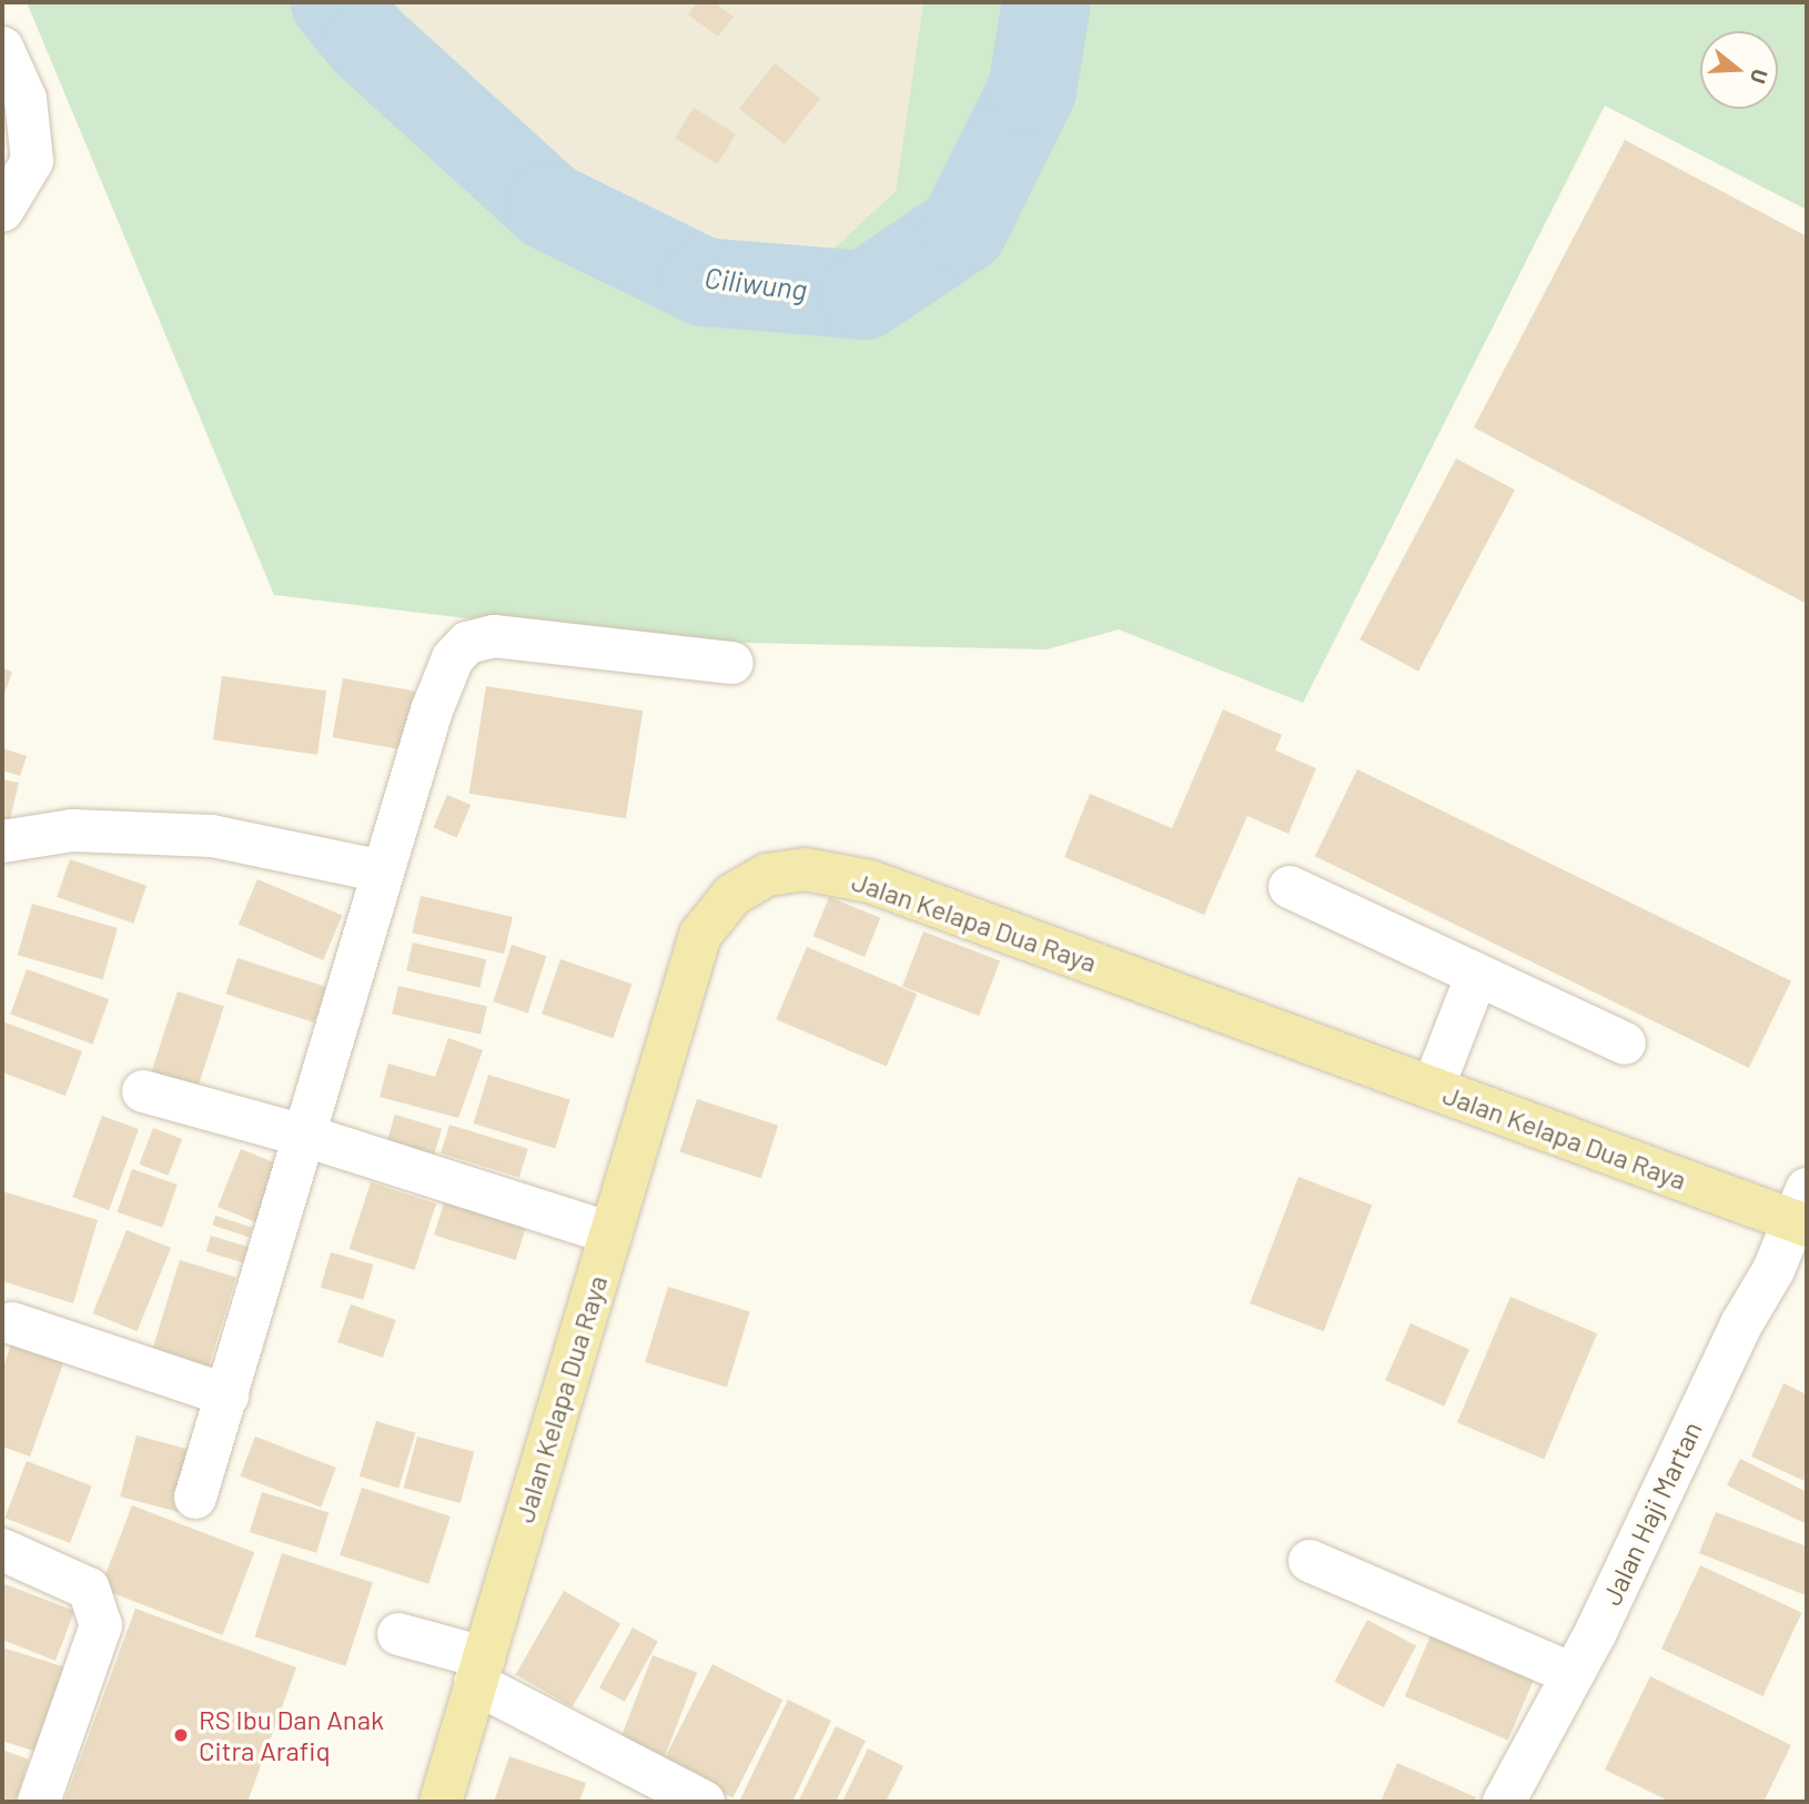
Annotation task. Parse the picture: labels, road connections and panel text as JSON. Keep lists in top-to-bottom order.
{
  "streets": {
    "main road": ["Jalan Kelapa Dua Raya"],
    "street": ["Jalan Haji Martan"]
  },
  "crossings": [
    ["Jalan Kelapa Dua Raya", "Jalan Haji Martan"]
  ],
  "water": ["Ciliwung"],
  "places": ["RS Ibu Dan Anak Citra Arafiq"],
  "north": "right"
}
